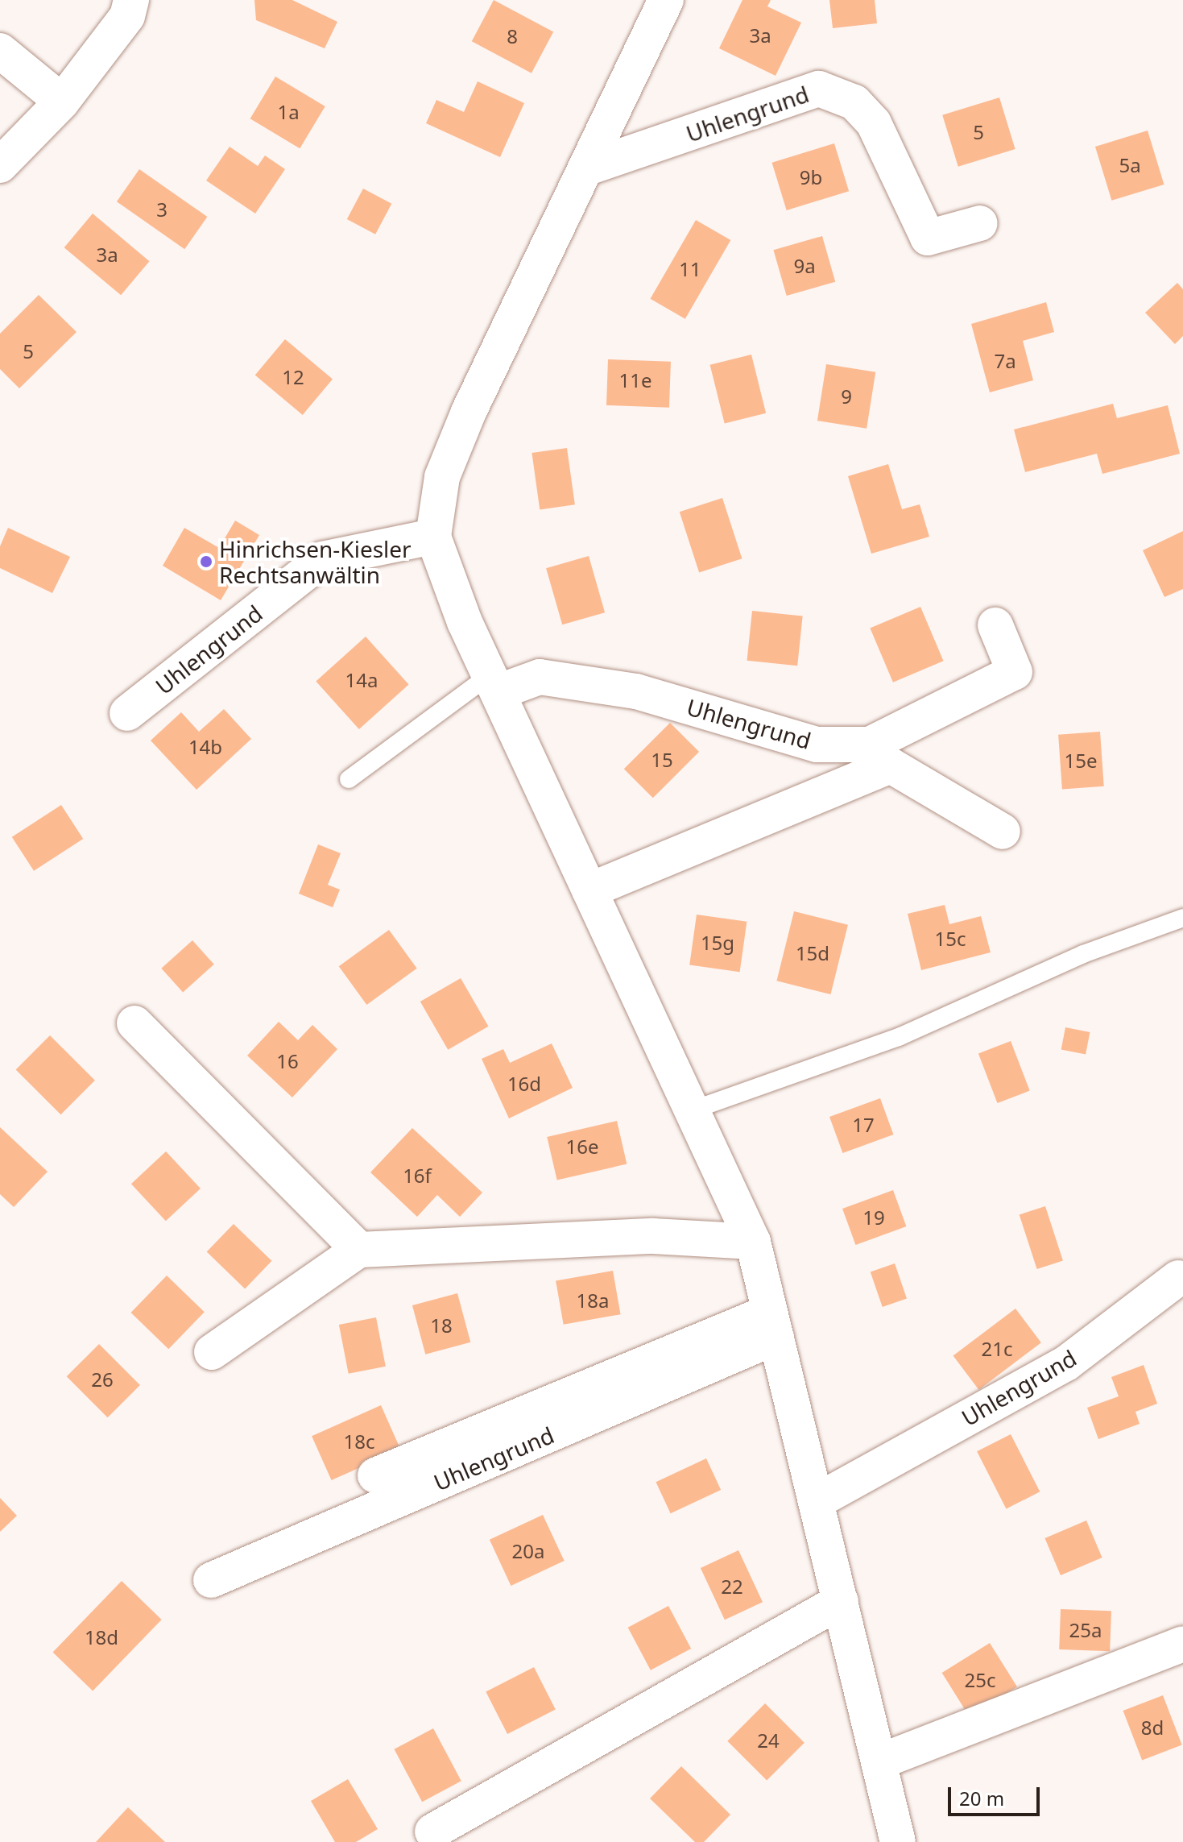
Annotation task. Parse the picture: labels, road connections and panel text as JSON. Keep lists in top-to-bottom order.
{
  "streets": {
    "street": ["Uhlengrund"]
  },
  "places": ["Hinrichsen-Kiesler Rechtsanwältin"],
  "house_numbers": [
    "3a",
    "8",
    "1a",
    "5",
    "5a",
    "9b",
    "3",
    "3a",
    "9a",
    "11",
    "5",
    "7a",
    "12",
    "11e",
    "9",
    "14a",
    "14b",
    "15",
    "15e",
    "15c",
    "15g",
    "15d",
    "16",
    "16d",
    "17",
    "16e",
    "16f",
    "19",
    "18a",
    "18",
    "21c",
    "26",
    "18c",
    "20a",
    "22",
    "25a",
    "18d",
    "25c",
    "8d",
    "24"
  ],
  "scale_bar": "20 m"
}
